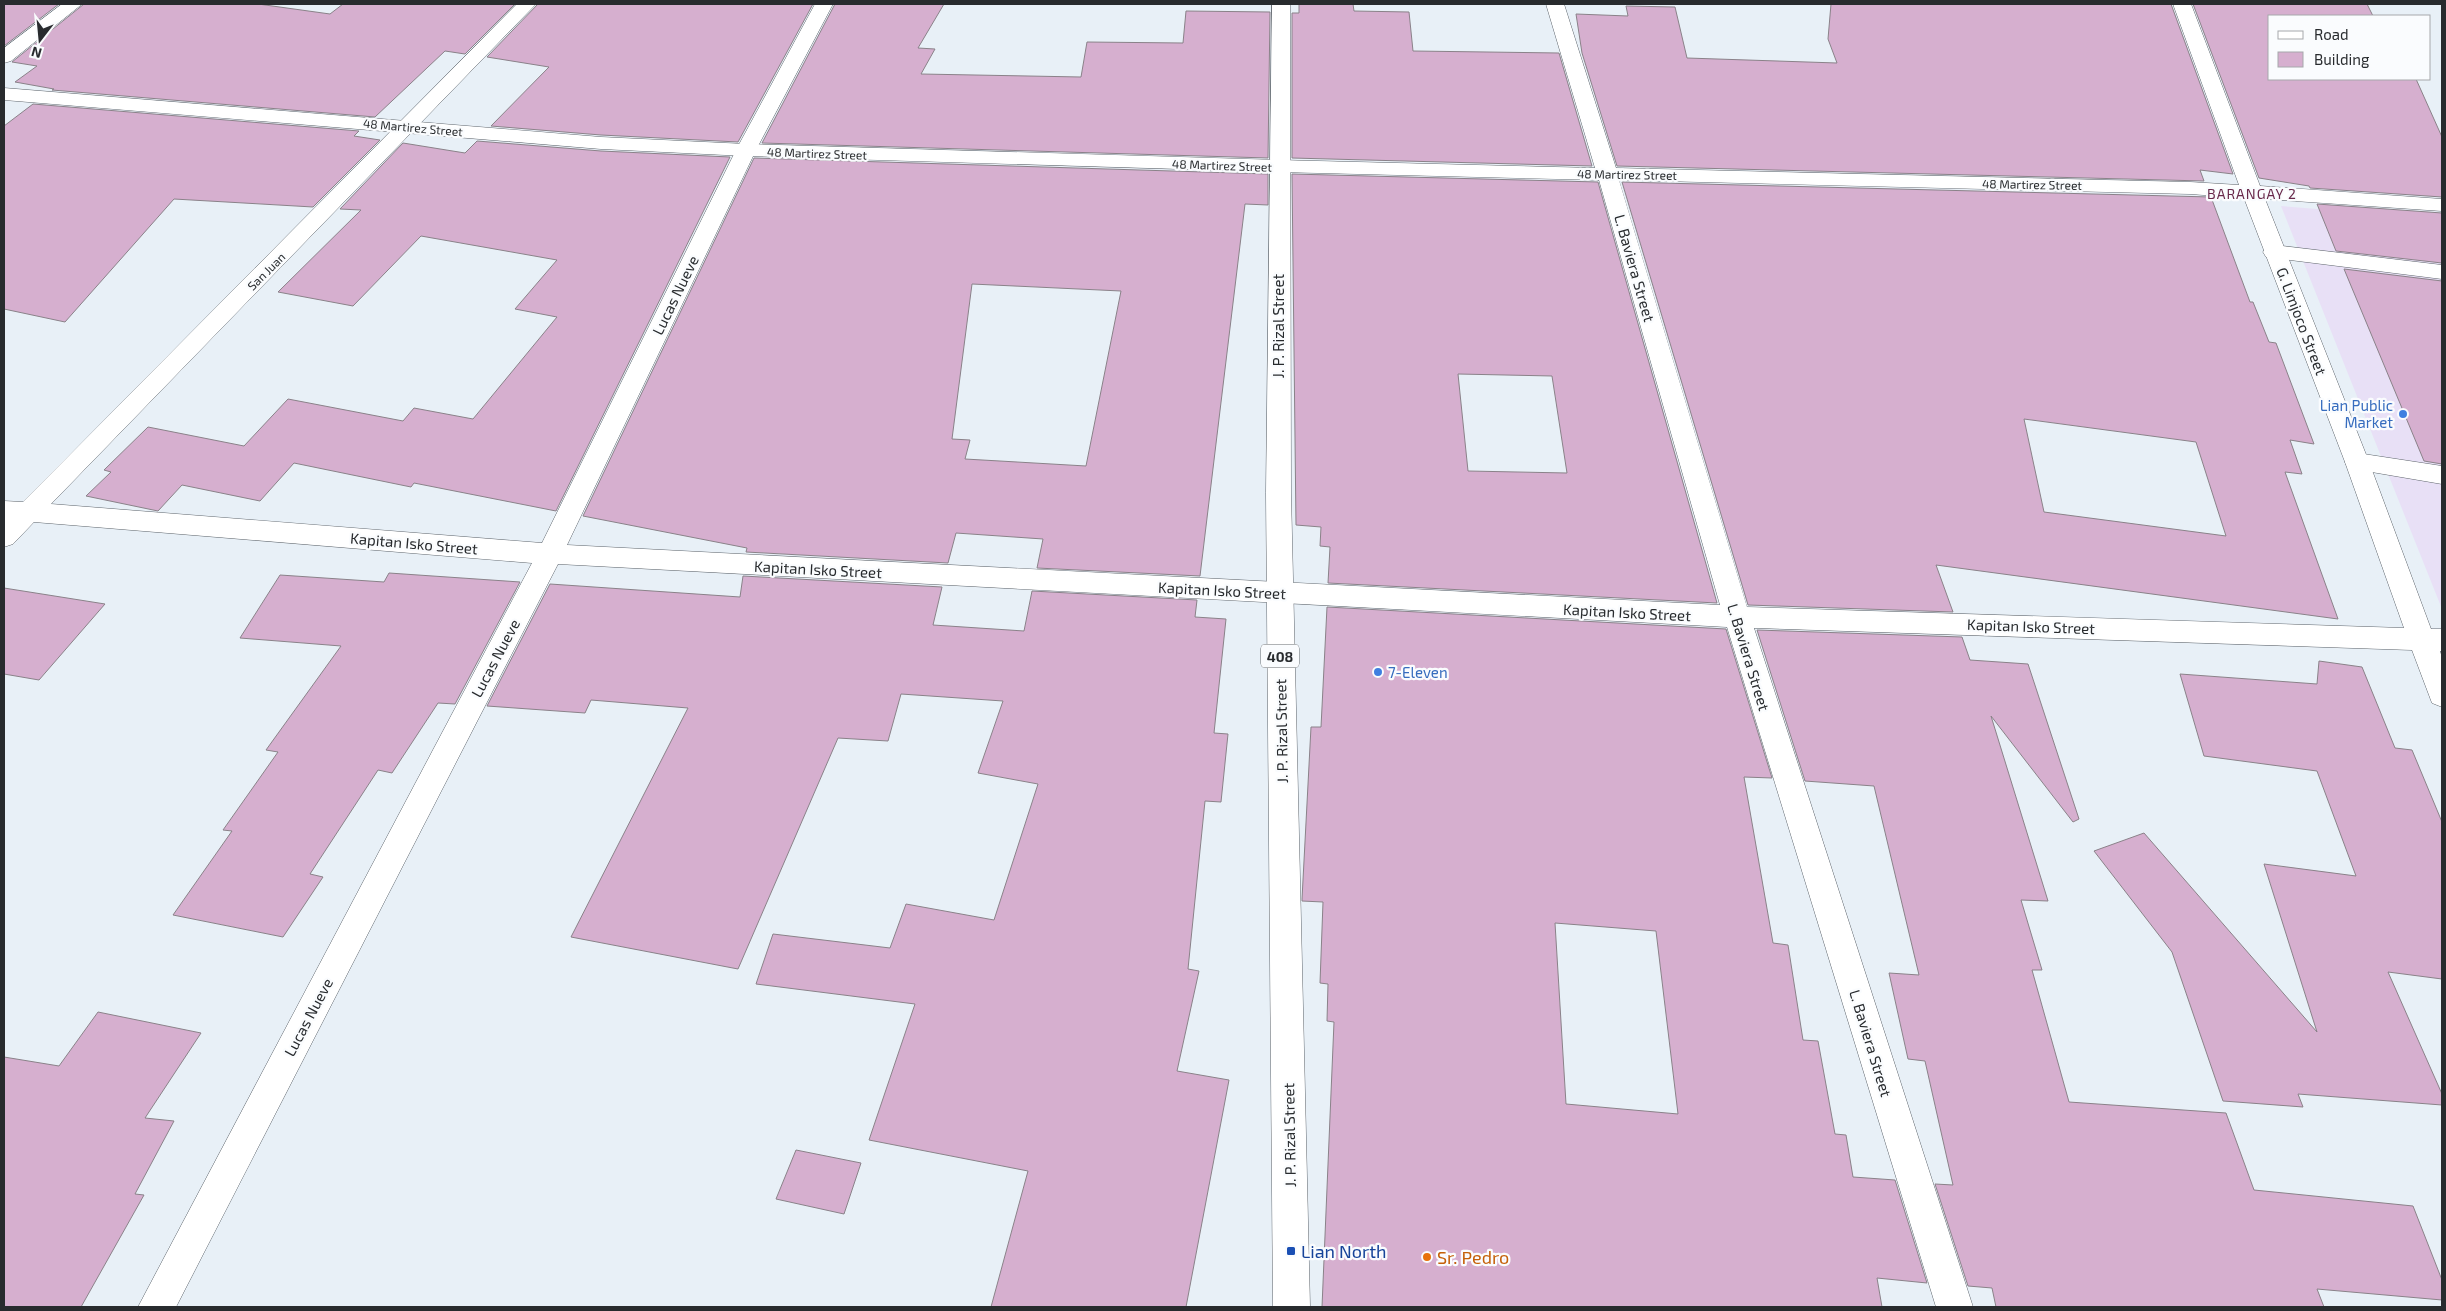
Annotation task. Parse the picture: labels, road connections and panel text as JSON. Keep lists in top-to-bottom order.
{
  "streets": {
    "street": [
      "48 Martirez Street",
      "L. Baviera Street",
      "San Juan",
      "Lucas Nueve",
      "G. Limjoco Street",
      "J. P. Rizal Street",
      "Kapitan Isko Street",
      "408"
    ]
  },
  "crossings": [
    ["48 Martirez Street", "L. Baviera Street"],
    ["48 Martirez Street", "San Juan"],
    ["48 Martirez Street", "Lucas Nueve"],
    ["48 Martirez Street", "G. Limjoco Street"],
    ["48 Martirez Street", "J. P. Rizal Street"],
    ["L. Baviera Street", "Kapitan Isko Street"],
    ["San Juan", "Kapitan Isko Street"],
    ["Lucas Nueve", "Kapitan Isko Street"],
    ["G. Limjoco Street", "Kapitan Isko Street"],
    ["J. P. Rizal Street", "Kapitan Isko Street"]
  ],
  "districts": ["BARANGAY 2"],
  "places": {
    "other": ["Lian Public Market", "7-Eleven", "Sr. Pedro"],
    "transit": ["Lian North"]
  },
  "legend": ["Road", "Building"],
  "north": "bottom"
}
